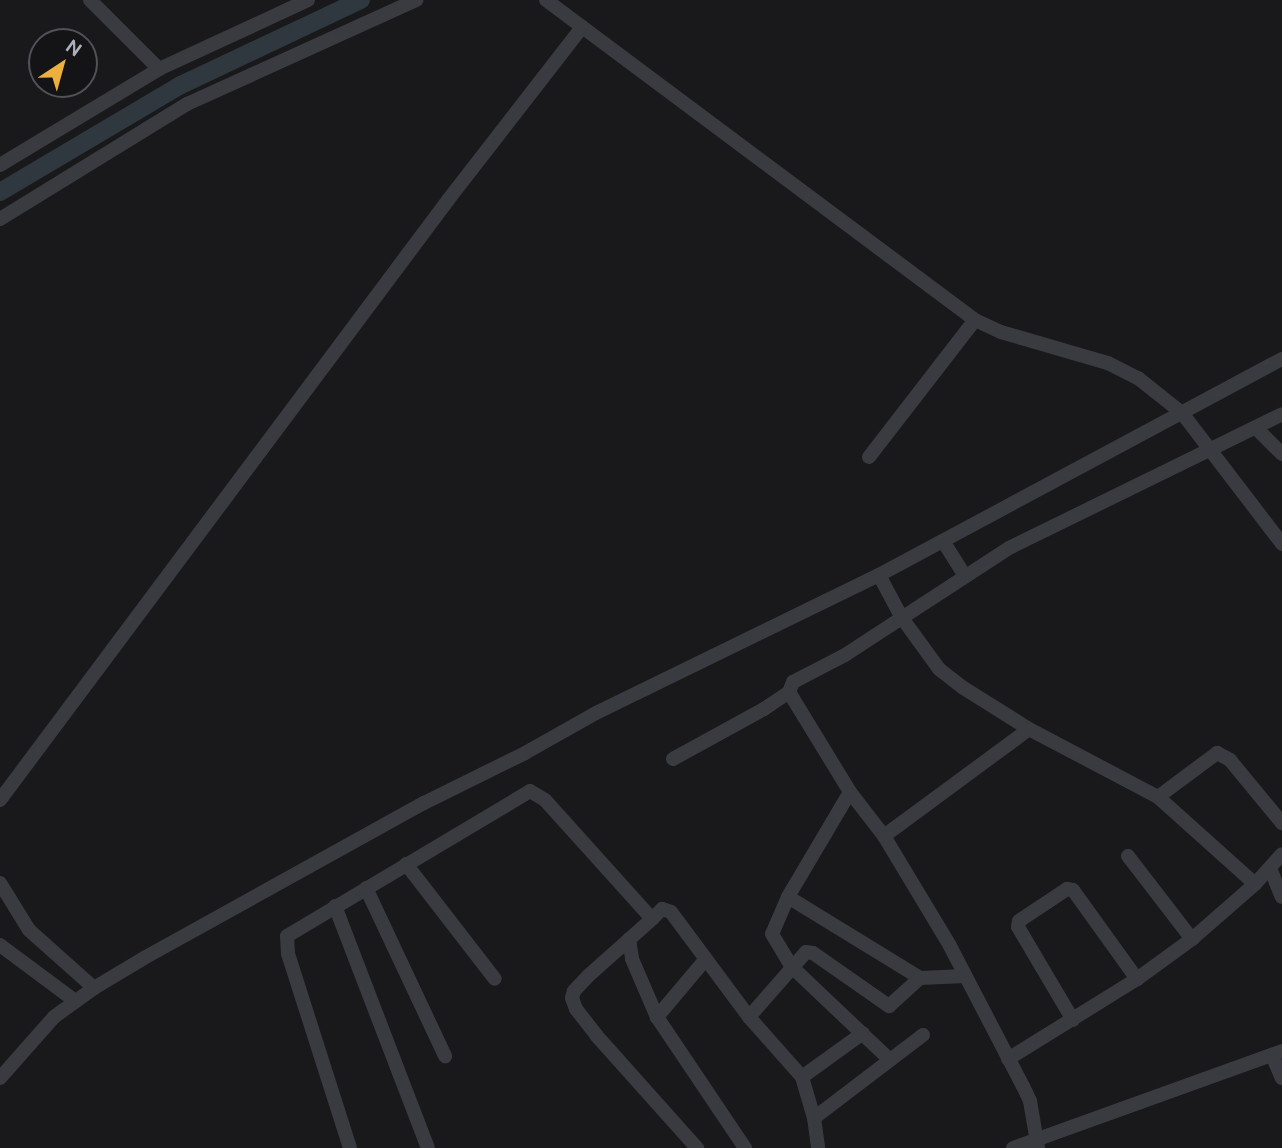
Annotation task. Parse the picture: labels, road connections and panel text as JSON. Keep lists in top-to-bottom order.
{
  "north": "top right"
}
